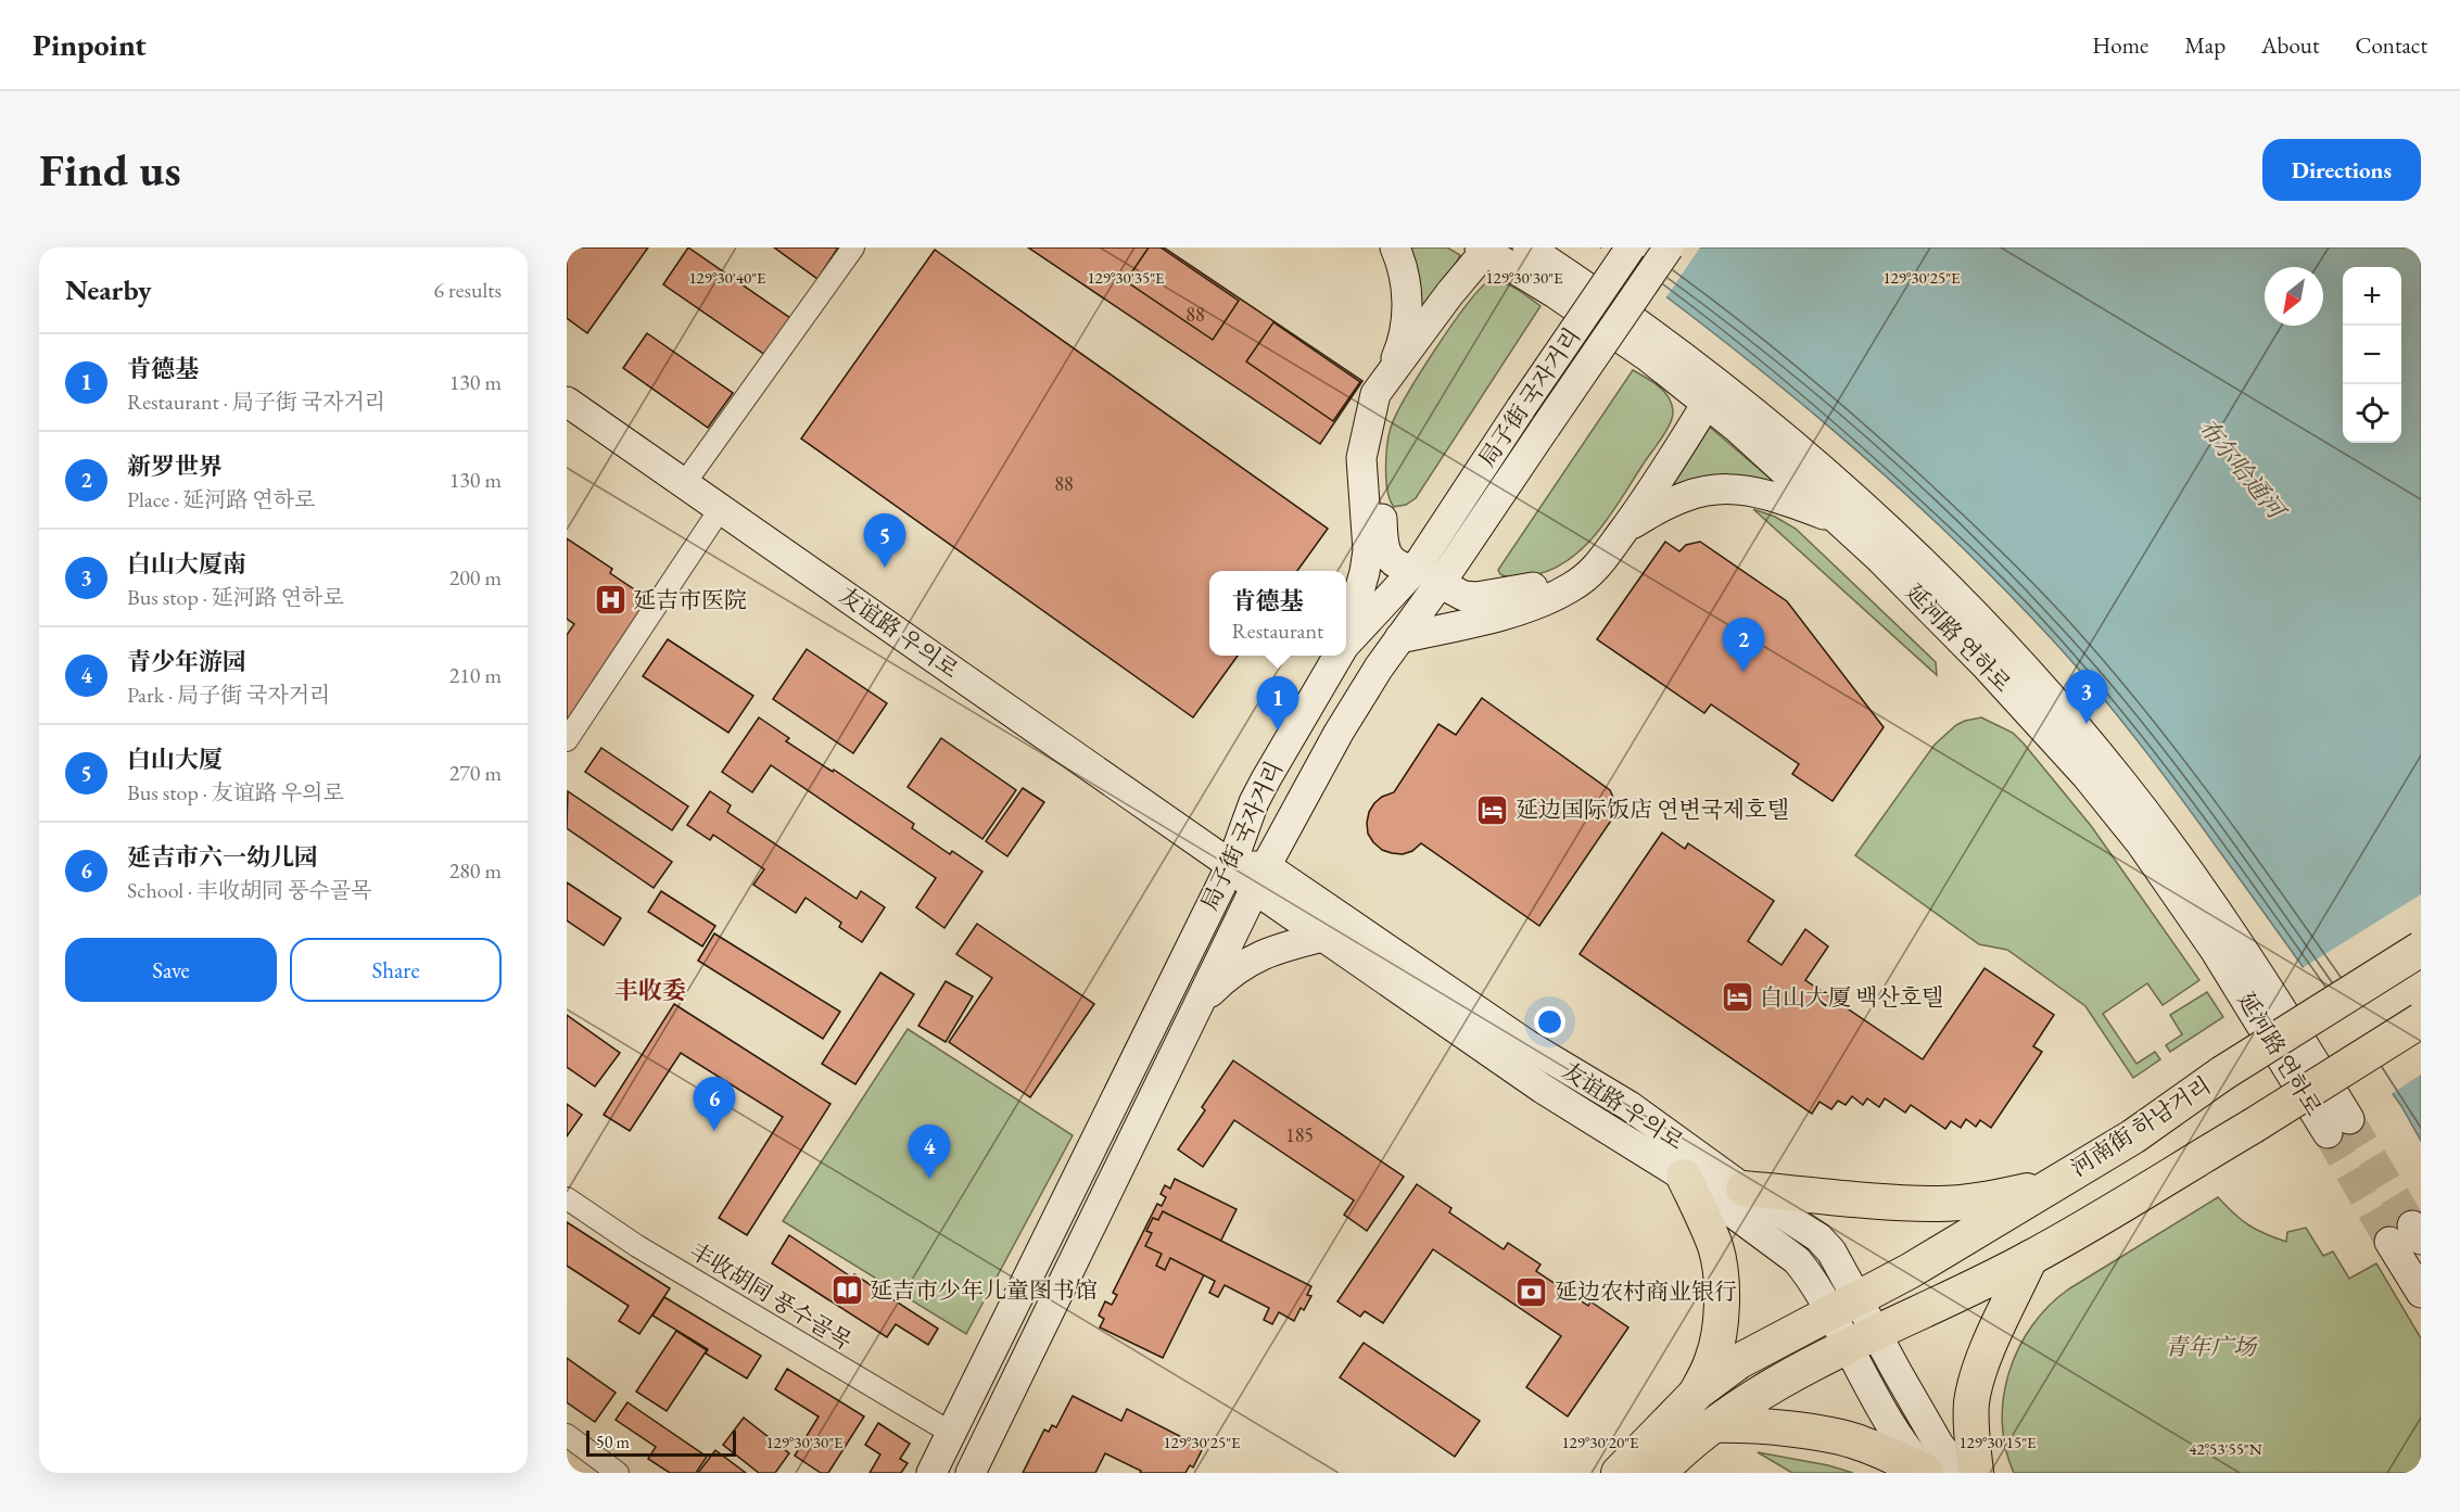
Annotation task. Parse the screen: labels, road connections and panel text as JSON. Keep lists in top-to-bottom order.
{
  "streets": {
    "main road": [
      "局子街 국자거리",
      "友谊路 우의로",
      "延河路 연하로",
      "河南街 하남거리"
    ],
    "street": ["丰收胡同 풍수골목"]
  },
  "crossings": [
    ["局子街 국자거리", "友谊路 우의로"],
    ["局子街 국자거리", "丰收胡同 풍수골목"],
    ["友谊路 우의로", "河南街 하남거리"]
  ],
  "districts": ["丰收委"],
  "water": ["布尔哈通河"],
  "parks": ["青年广场"],
  "places": {
    "hospital": ["延吉市医院"],
    "hotel": ["延边国际饭店 연변국제호텔", "白山大厦 백산호텔"],
    "library": ["延吉市少年儿童图书馆"],
    "bank": ["延边农村商业银行"]
  },
  "house_numbers": ["88", "88", "185"],
  "scale_bar": "50 m",
  "north": "bottom left",
  "page": {
    "header": "Pinpoint",
    "nav": [
      "Home",
      "Map",
      "About",
      "Contact"
    ],
    "buttons": [
      "Directions",
      ["Save", "Share"]
    ],
    "title": "Find us",
    "heading": ["Nearby", "6 results"],
    "map_buttons": ["+", "−"],
    "list": [
      {
        "mark": "1",
        "name": "肯德基",
        "note": "Restaurant · 局子街 국자거리",
        "value": "130 m"
      },
      {
        "mark": "2",
        "name": "新罗世界",
        "note": "Place · 延河路 연하로",
        "value": "130 m"
      },
      {
        "mark": "3",
        "name": "白山大厦南",
        "note": "Bus stop · 延河路 연하로",
        "value": "200 m"
      },
      {
        "mark": "4",
        "name": "青少年游园",
        "note": "Park · 局子街 국자거리",
        "value": "210 m"
      },
      {
        "mark": "5",
        "name": "白山大厦",
        "note": "Bus stop · 友谊路 우의로",
        "value": "270 m"
      },
      {
        "mark": "6",
        "name": "延吉市六一幼儿园",
        "note": "School · 丰收胡同 풍수골목",
        "value": "280 m"
      }
    ],
    "pins": [
      "5",
      "2",
      "3",
      "1",
      "6",
      "4"
    ],
    "popup": ["肯德基", "Restaurant"],
    "scale": "50 m"
  },
  "coordinates": [
    "129°30'40\"E",
    "129°30'35\"E",
    "129°30'30\"E",
    "129°30'25\"E",
    "129°30'20\"E",
    "129°30'15\"E",
    "42°53'55\"N"
  ]
}
